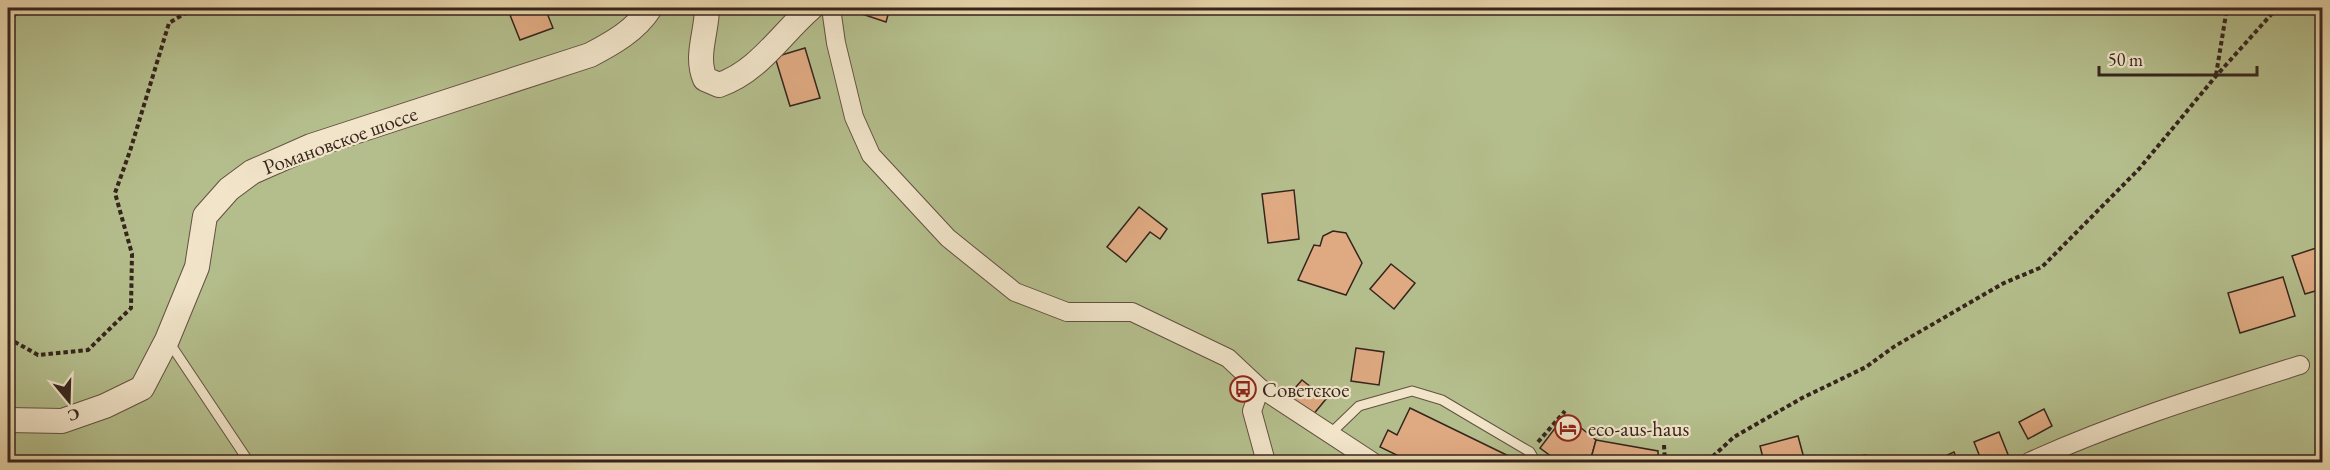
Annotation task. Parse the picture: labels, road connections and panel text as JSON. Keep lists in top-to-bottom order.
{
  "streets": {
    "street": ["Романовское шоссе"]
  },
  "places": {
    "bus stop": ["Советское"],
    "hotel": ["eco-aus-haus"]
  },
  "scale_bar": "50 m",
  "north": "bottom"
}
